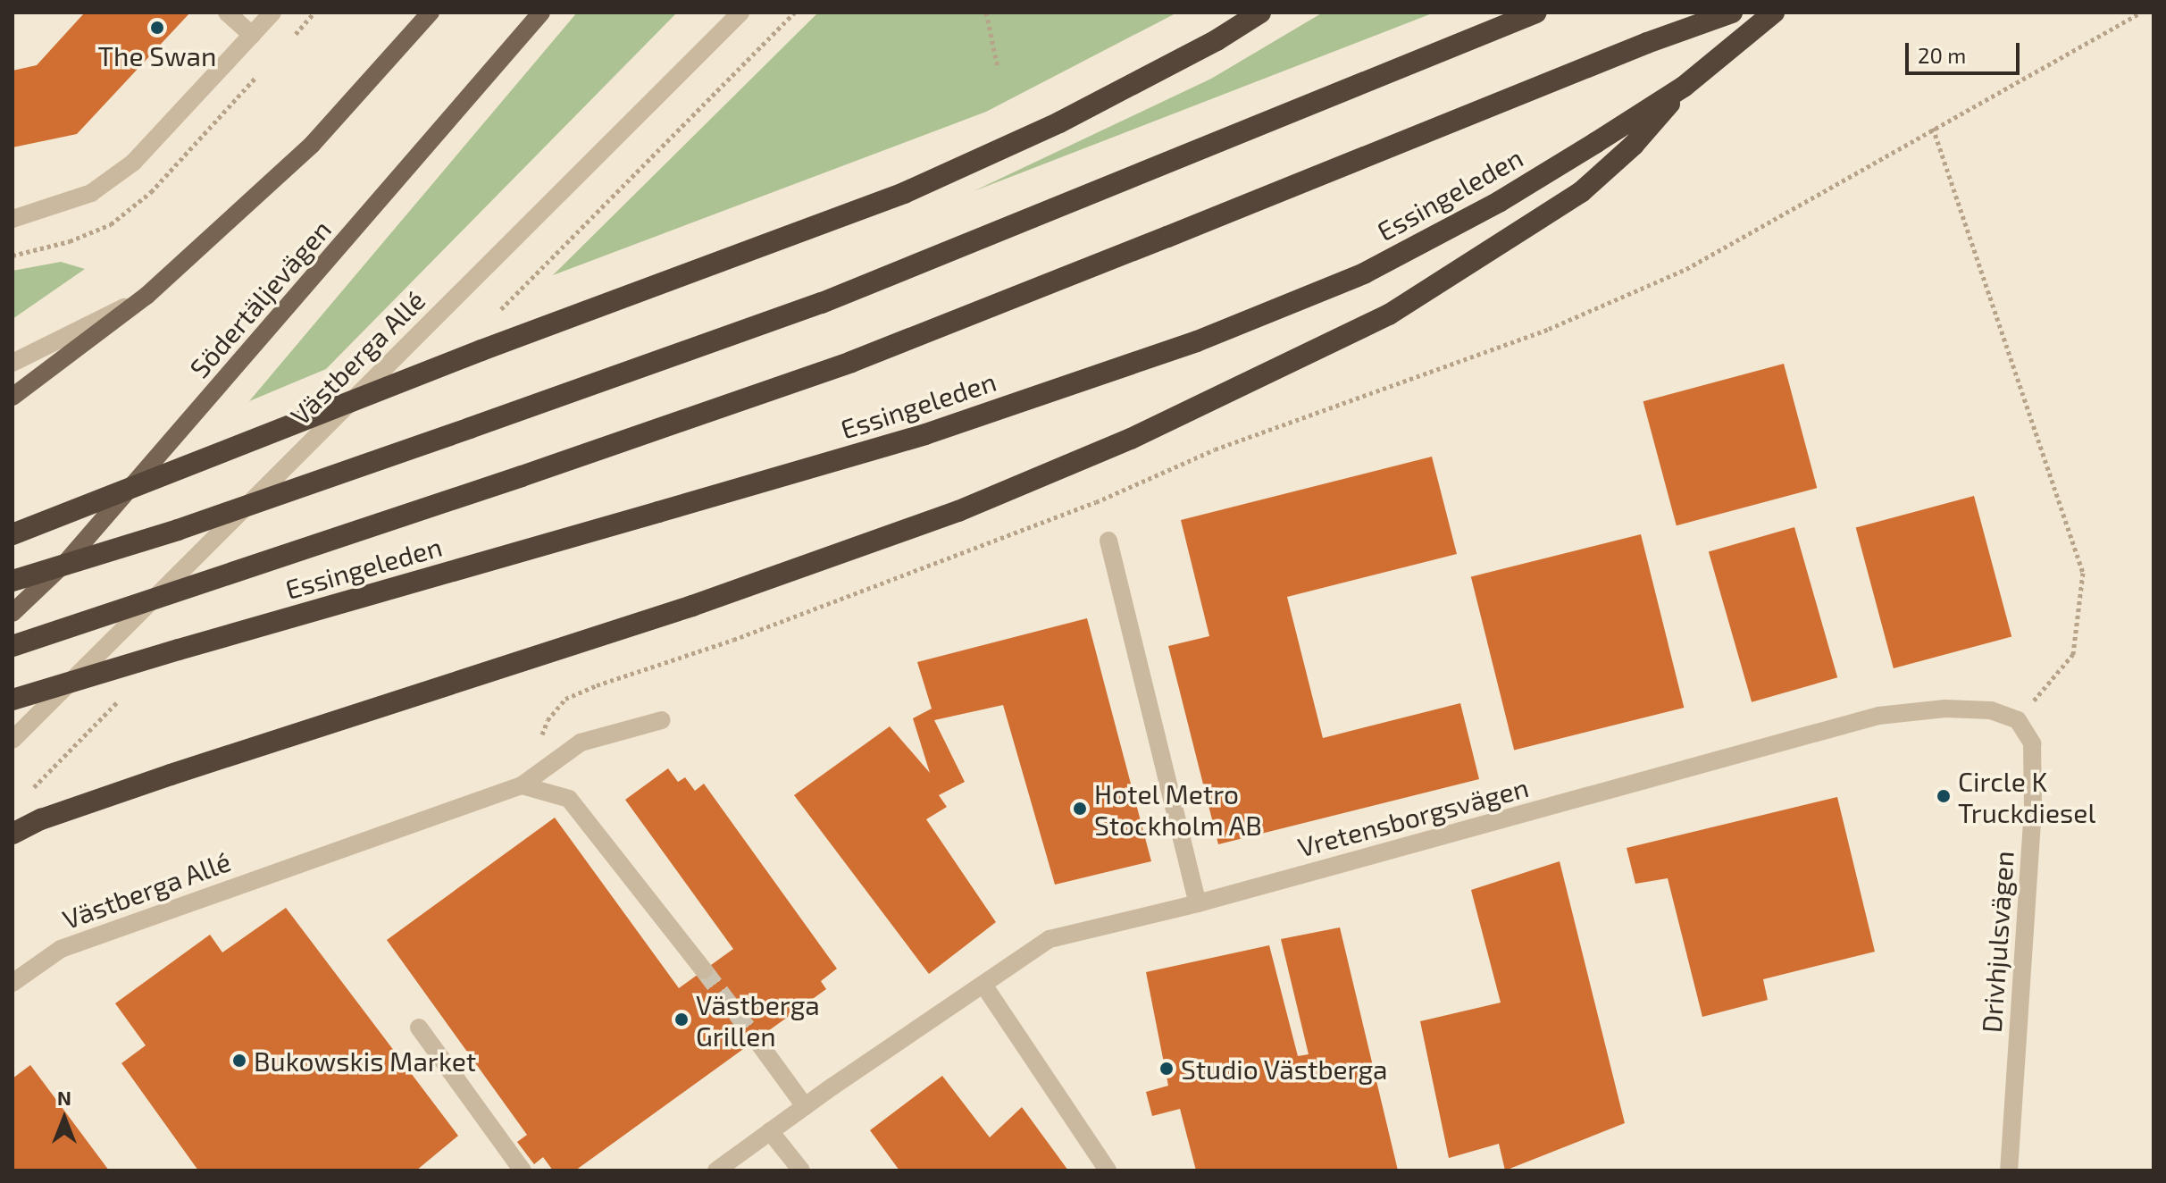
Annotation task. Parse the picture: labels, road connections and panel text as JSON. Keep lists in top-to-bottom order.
{
  "streets": {
    "highway": ["Essingeleden"],
    "main road": ["Södertäljevägen"],
    "street": ["Västberga Allé", "Vretensborgsvägen", "Drivhjulsvägen"]
  },
  "crossings": [
    ["Vretensborgsvägen", "Drivhjulsvägen"]
  ],
  "places": [
    "The Swan",
    "Circle K Truckdiesel",
    "Hotel Metro Stockholm AB",
    "Västberga Grillen",
    "Bukowskis Market",
    "Studio Västberga"
  ],
  "scale_bar": "20 m",
  "north": "top"
}
